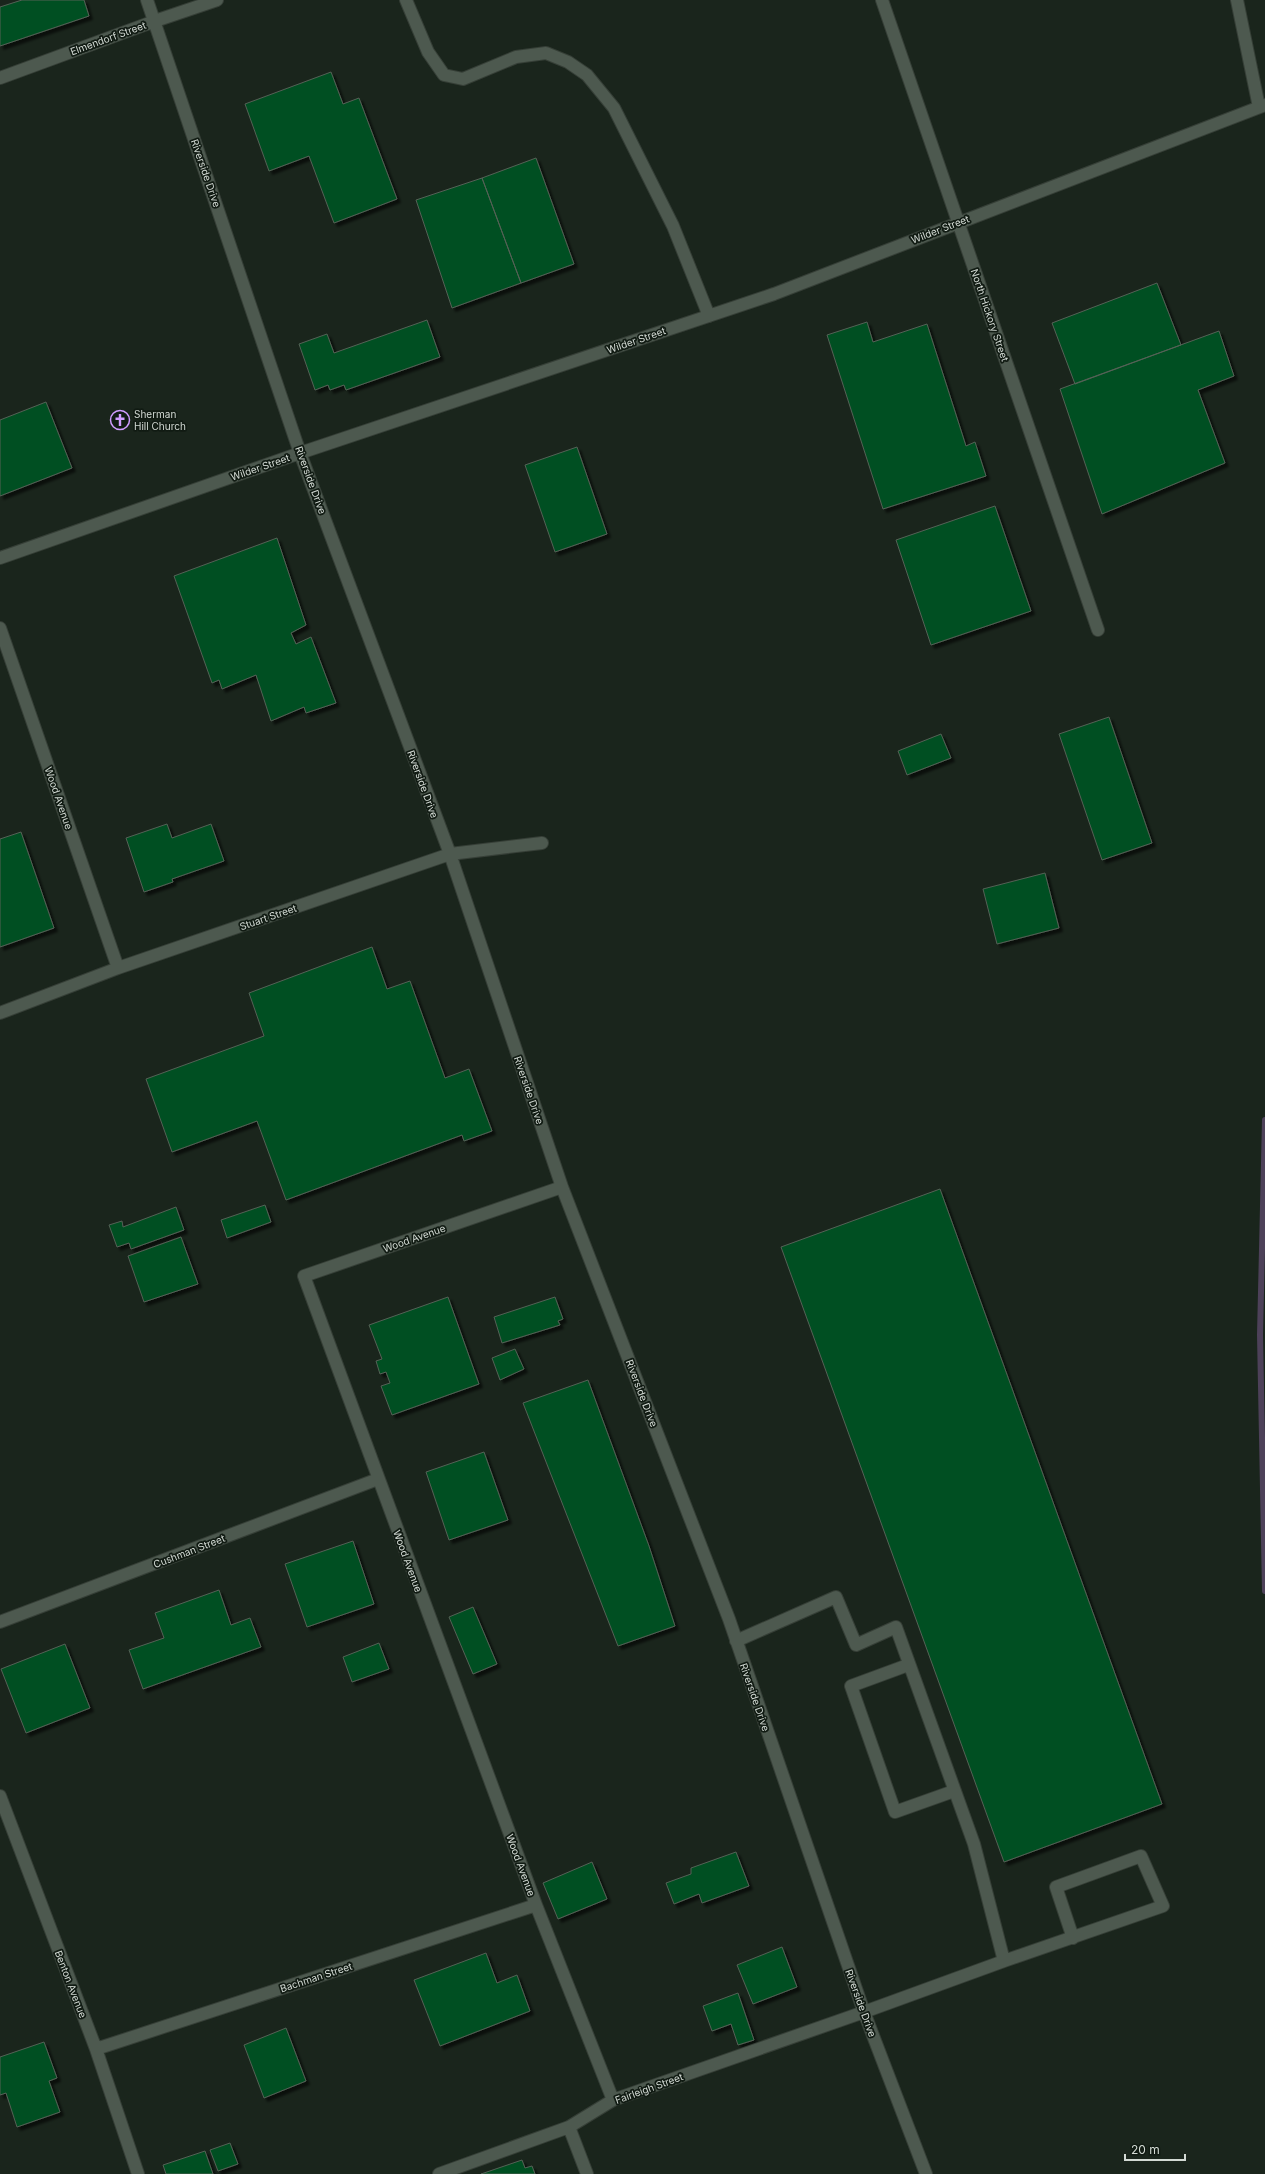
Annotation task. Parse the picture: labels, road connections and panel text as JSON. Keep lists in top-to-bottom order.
{
  "streets": {
    "street": [
      "Elmendorf Street",
      "Riverside Drive",
      "Wilder Street",
      "North Hickory Street",
      "Wood Avenue",
      "Stuart Street",
      "Cushman Street",
      "Bachman Street",
      "Benton Avenue",
      "Fairleigh Street"
    ]
  },
  "crossings": [
    ["Elmendorf Street", "Riverside Drive"],
    ["Riverside Drive", "Wilder Street"],
    ["Riverside Drive", "Wood Avenue"],
    ["Riverside Drive", "Stuart Street"],
    ["Riverside Drive", "Fairleigh Street"],
    ["Wilder Street", "North Hickory Street"],
    ["Wood Avenue", "Stuart Street"],
    ["Wood Avenue", "Cushman Street"],
    ["Wood Avenue", "Bachman Street"],
    ["Wood Avenue", "Fairleigh Street"],
    ["Bachman Street", "Benton Avenue"]
  ],
  "places": {
    "church": ["Sherman Hill Church"]
  },
  "scale_bar": "20 m"
}
